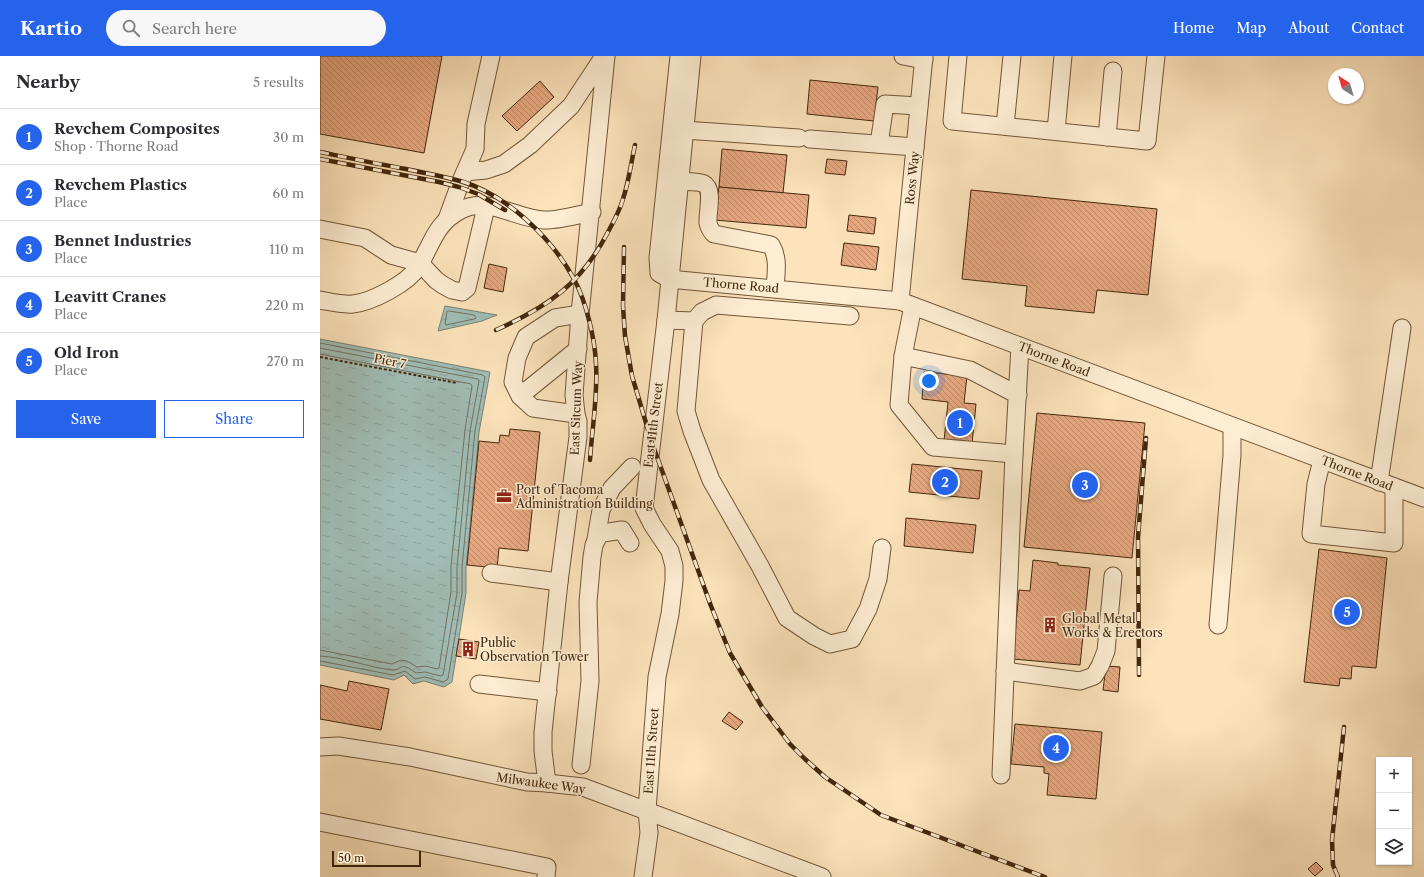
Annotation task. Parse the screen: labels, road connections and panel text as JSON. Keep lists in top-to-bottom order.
{
  "streets": {
    "street": [
      "Ross Way",
      "Thorne Road",
      "East Sitcum Way",
      "East 11th Street",
      "Milwaukee Way"
    ],
    "path": ["Pier 7"]
  },
  "crossings": [
    ["Ross Way", "Thorne Road"],
    ["Thorne Road", "East 11th Street"],
    ["East Sitcum Way", "Milwaukee Way"],
    ["East 11th Street", "Milwaukee Way"]
  ],
  "places": {
    "office": ["Port of Tacoma Administration Building"],
    "building": ["Global Metal Works & Erectors", "Public Observation Tower"]
  },
  "scale_bar": "50 m",
  "north": "top left",
  "page": {
    "header": "Kartio",
    "search": "Search here",
    "nav": [
      "Home",
      "Map",
      "About",
      "Contact"
    ],
    "heading": ["Nearby", "5 results"],
    "list": [
      {
        "mark": "1",
        "name": "Revchem Composites",
        "note": "Shop · Thorne Road",
        "value": "30 m"
      },
      {
        "mark": "2",
        "name": "Revchem Plastics",
        "note": "Place",
        "value": "60 m"
      },
      {
        "mark": "3",
        "name": "Bennet Industries",
        "note": "Place",
        "value": "110 m"
      },
      {
        "mark": "4",
        "name": "Leavitt Cranes",
        "note": "Place",
        "value": "220 m"
      },
      {
        "mark": "5",
        "name": "Old Iron",
        "note": "Place",
        "value": "270 m"
      }
    ],
    "buttons": ["Save", "Share"],
    "pins": [
      "1",
      "2",
      "3",
      "5",
      "4"
    ],
    "map_buttons": ["+", "−"],
    "scale": "50 m"
  }
}
